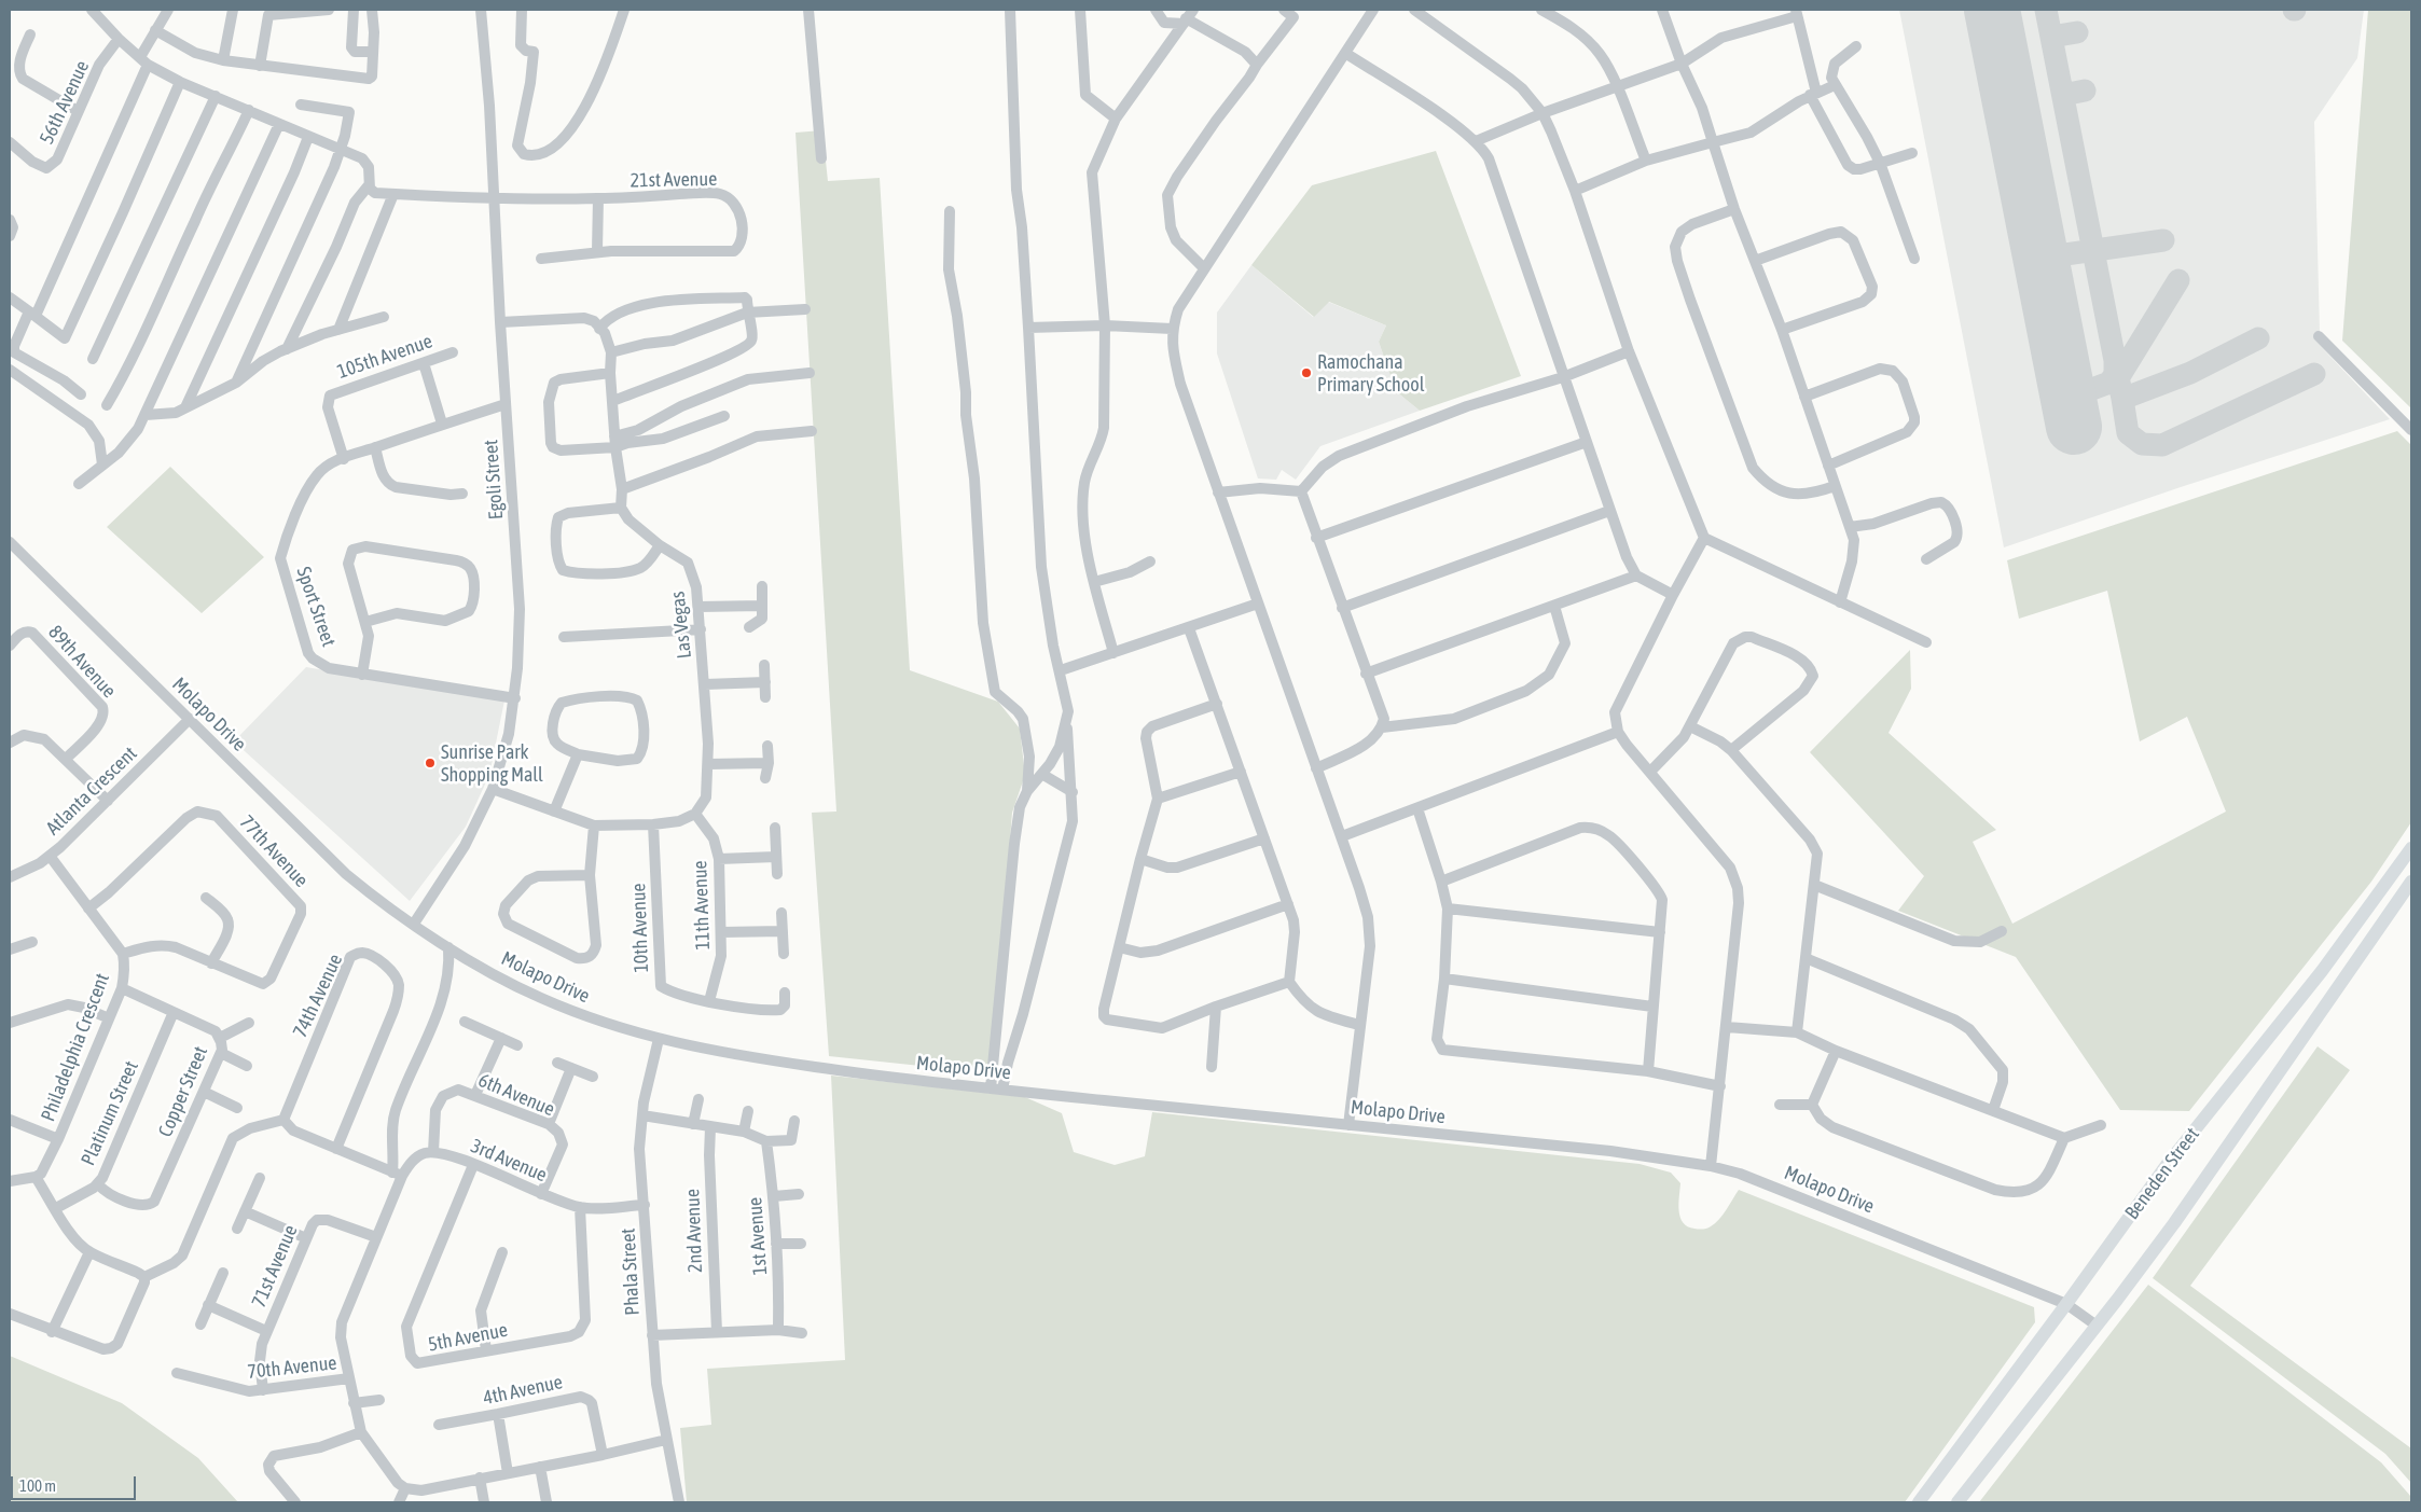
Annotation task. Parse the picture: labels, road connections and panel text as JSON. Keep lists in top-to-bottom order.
{
  "streets": {
    "main road": ["Beneden Street"],
    "street": [
      "56th Avenue",
      "21st Avenue",
      "105th Avenue",
      "Egoli Street",
      "Sport Street",
      "Las Vegas",
      "89th Avenue",
      "Molapo Drive",
      "Atlanta Crescent",
      "77th Avenue",
      "11th Avenue",
      "10th Avenue",
      "74th Avenue",
      "Philadelphia Crescent",
      "Copper Street",
      "6th Avenue",
      "Platinum Street",
      "3rd Avenue",
      "2nd Avenue",
      "1st Avenue",
      "71st Avenue",
      "Phala Street",
      "5th Avenue",
      "70th Avenue",
      "4th Avenue"
    ]
  },
  "crossings": [
    ["21st Avenue", "Egoli Street"],
    ["105th Avenue", "Sport Street"],
    ["Egoli Street", "Sport Street"],
    ["Egoli Street", "Molapo Drive"],
    ["Las Vegas", "11th Avenue"],
    ["Molapo Drive", "Atlanta Crescent"],
    ["Molapo Drive", "Beneden Street"],
    ["Molapo Drive", "Phala Street"],
    ["Atlanta Crescent", "Philadelphia Crescent"],
    ["77th Avenue", "Philadelphia Crescent"],
    ["11th Avenue", "10th Avenue"],
    ["Philadelphia Crescent", "Copper Street"],
    ["Copper Street", "Platinum Street"],
    ["6th Avenue", "3rd Avenue"],
    ["3rd Avenue", "Phala Street"],
    ["3rd Avenue", "5th Avenue"],
    ["71st Avenue", "70th Avenue"]
  ],
  "places": ["Ramochana Primary School", "Sunrise Park Shopping Mall"],
  "scale_bar": "100 m"
}
